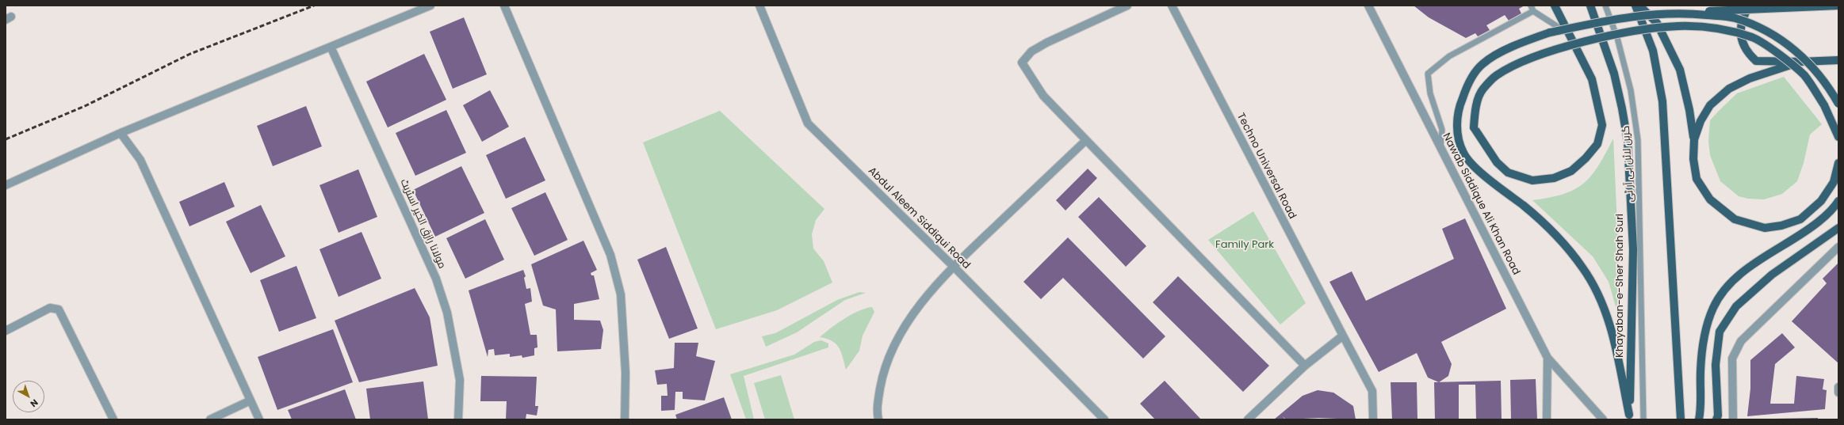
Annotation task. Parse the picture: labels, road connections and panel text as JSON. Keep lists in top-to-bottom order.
{
  "streets": {
    "main road": ["Khayaban-e-Sher Shah Suri"],
    "street": [
      "Techno Universal Road",
      "Nawab Siddique Ali Khan Road",
      "Abdul Aleem Siddiqui Road",
      "مولانا رازق الخیر اسٹریٹ"
    ],
    "lane": ["گرین لائن بی آر ٹی"]
  },
  "parks": ["Family Park"],
  "north": "bottom right"
}
